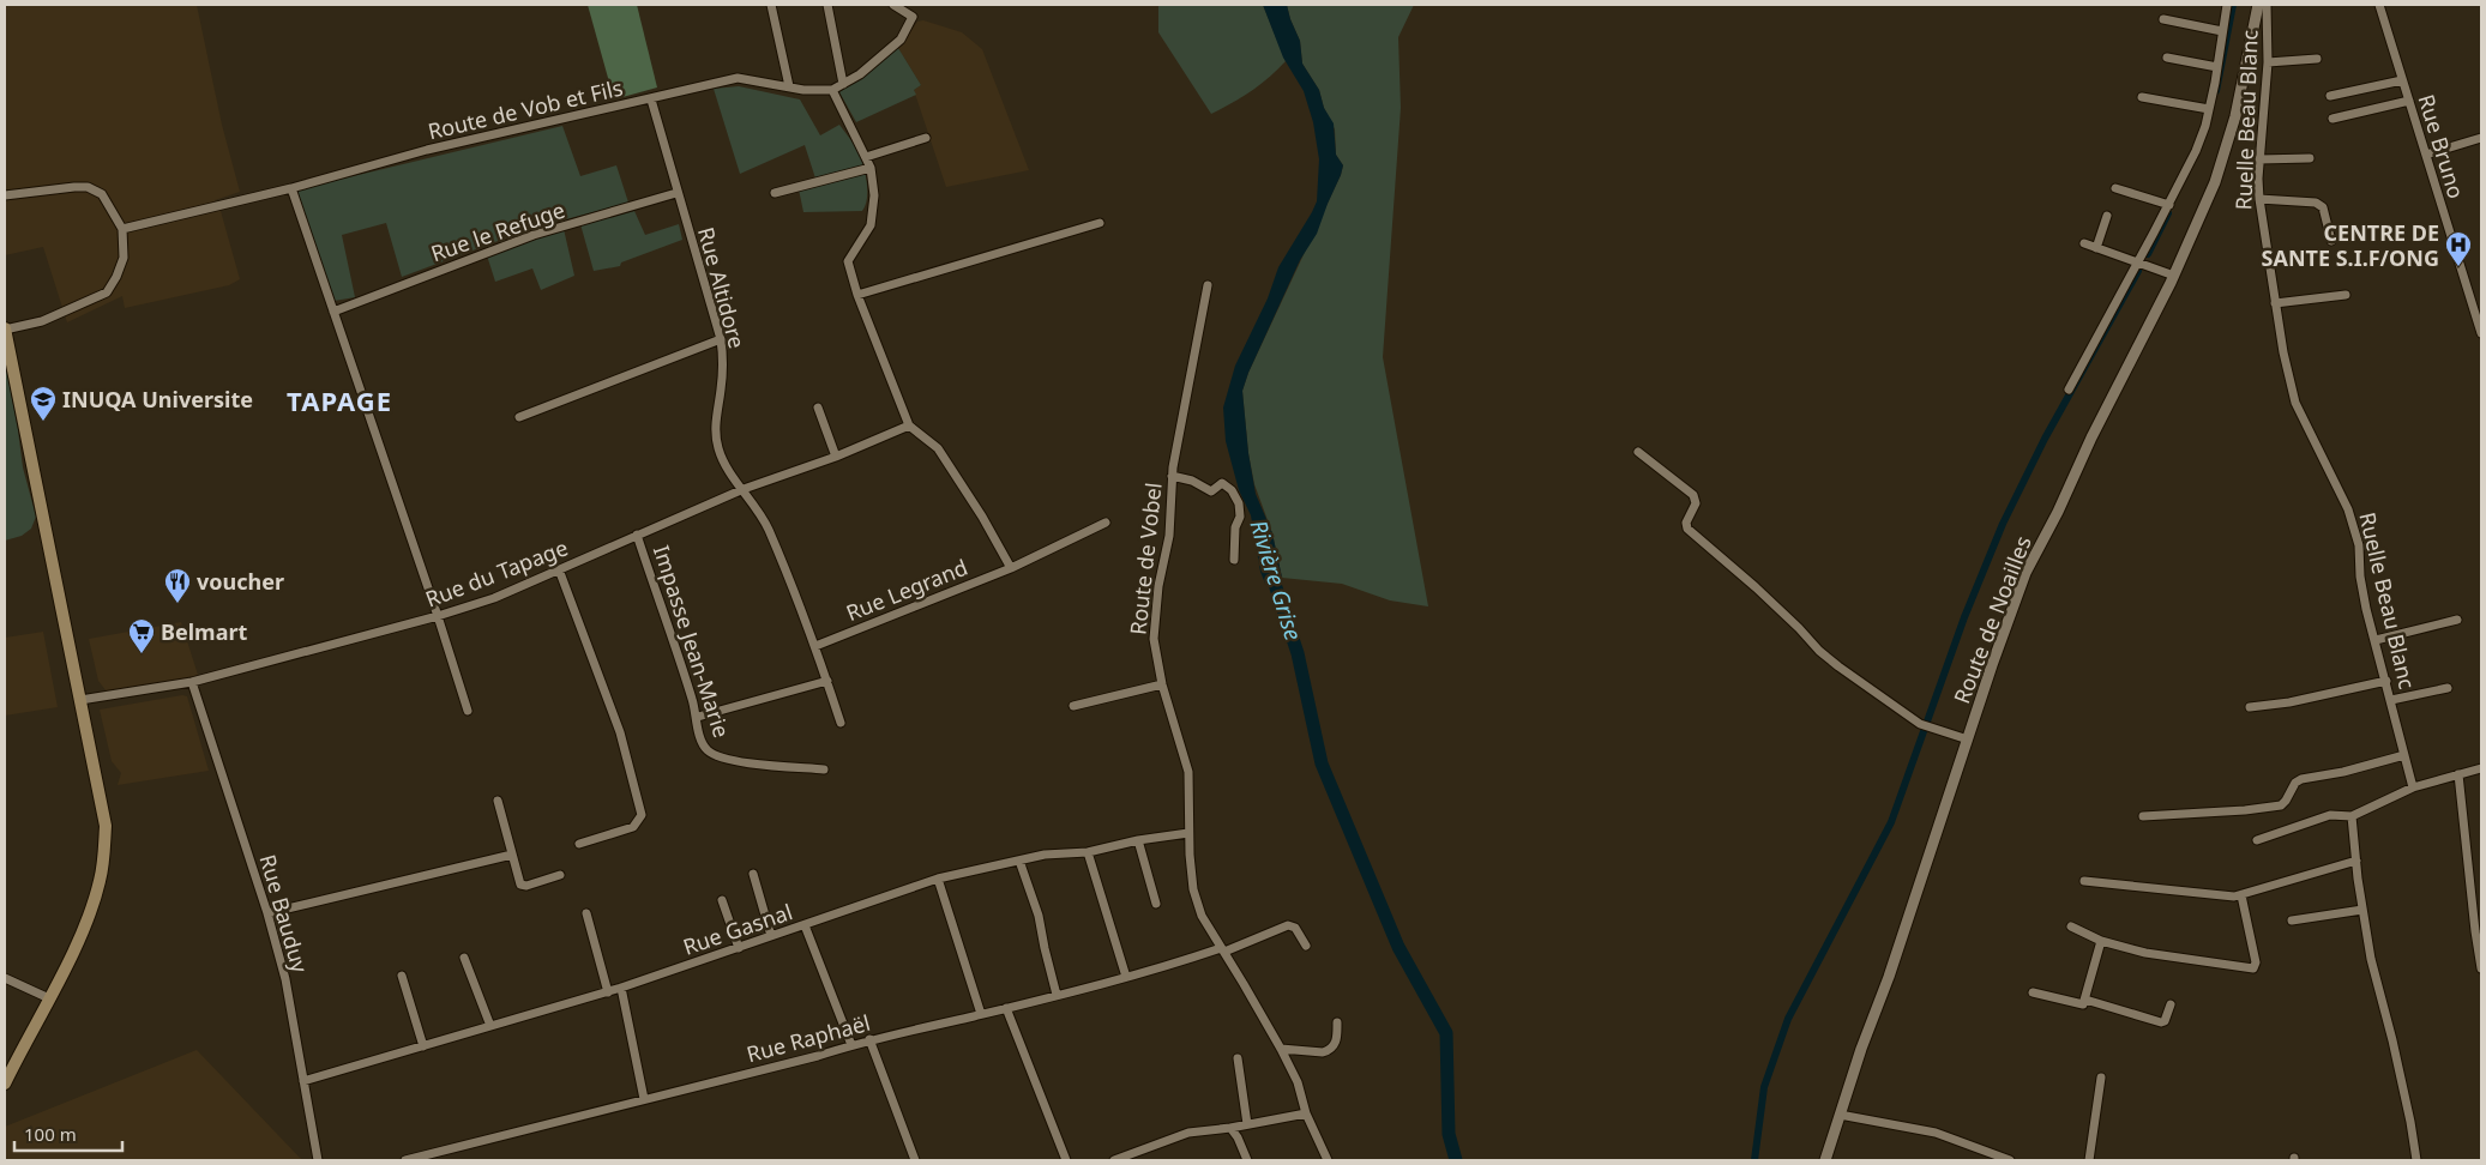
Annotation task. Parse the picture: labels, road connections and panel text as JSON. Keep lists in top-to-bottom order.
{
  "streets": {
    "street": [
      "Route de Vob et Fils",
      "Ruelle Beau Blanc",
      "Rue Bruno",
      "Rue le Refuge",
      "Rue Altidore",
      "Route de Vobel",
      "Rue du Tapage",
      "Rue Legrand",
      "Route de Noailles",
      "Impasse Jean-Marie",
      "Rue Bauduy",
      "Rue Gasnal",
      "Rue Raphaël"
    ]
  },
  "crossings": [
    ["Route de Vob et Fils", "Rue Altidore"],
    ["Rue le Refuge", "Rue Altidore"],
    ["Rue Altidore", "Rue du Tapage"],
    ["Rue Altidore", "Rue Legrand"],
    ["Route de Vobel", "Rue Gasnal"],
    ["Route de Vobel", "Rue Raphaël"],
    ["Rue du Tapage", "Impasse Jean-Marie"],
    ["Rue du Tapage", "Rue Bauduy"],
    ["Rue Bauduy", "Rue Gasnal"]
  ],
  "districts": ["TAPAGE"],
  "water": ["Rivière Grise"],
  "places": {
    "hospital": ["CENTRE DE SANTE S.I.F/ONG"],
    "school or university": ["INUQA Universite"],
    "restaurant": ["voucher"],
    "supermarket": ["Belmart"]
  },
  "scale_bar": "100 m"
}
